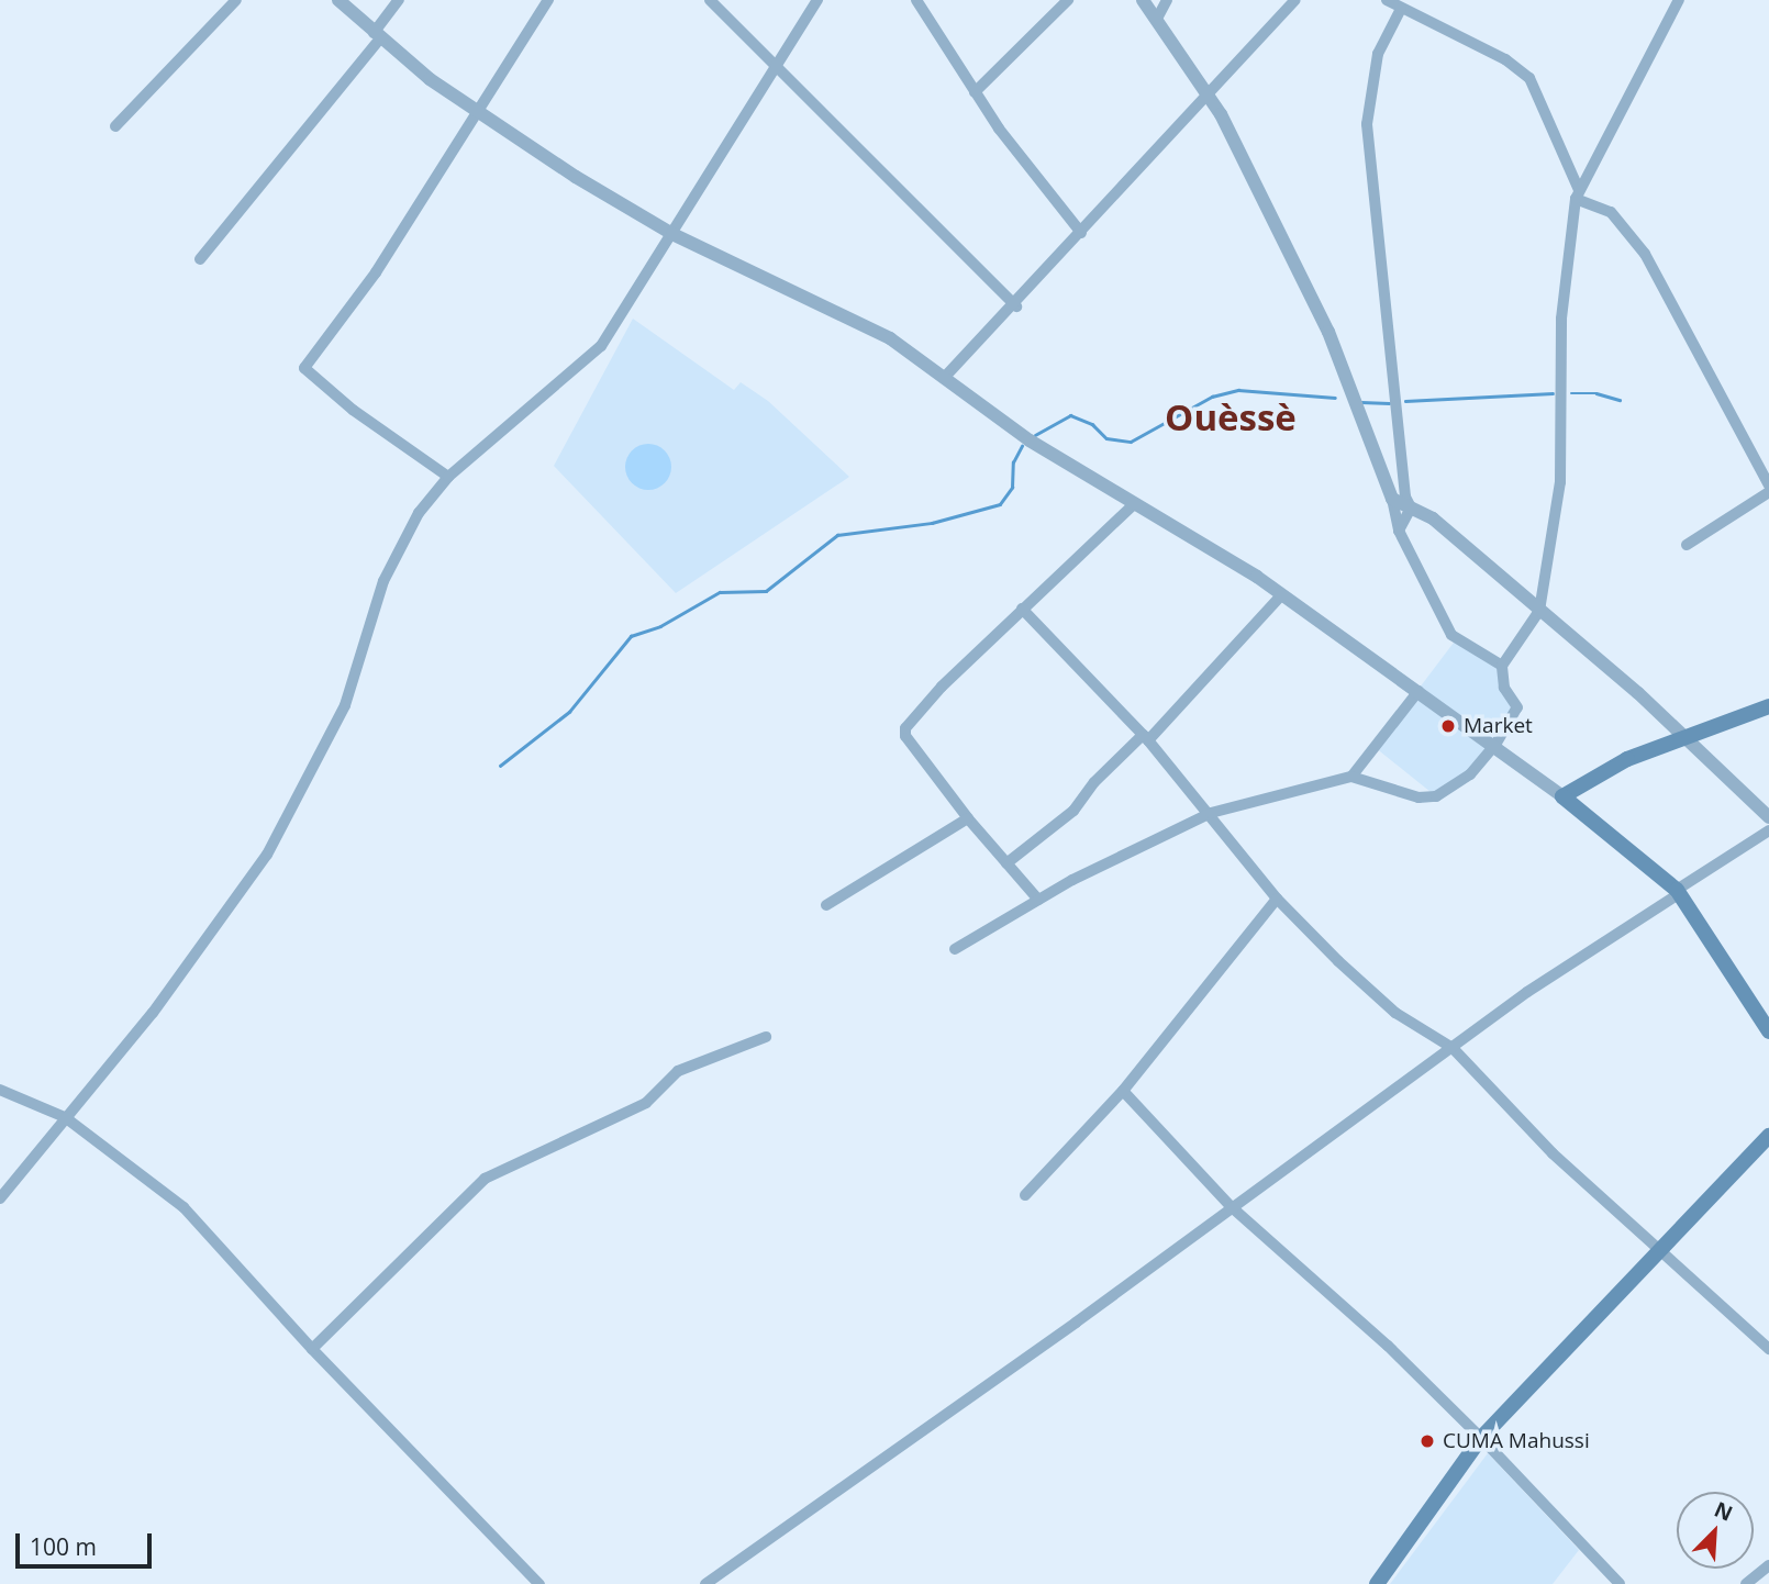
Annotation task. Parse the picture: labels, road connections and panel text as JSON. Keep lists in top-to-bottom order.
{
  "districts": ["Ouèssè"],
  "places": ["Market", "CUMA Mahussi"],
  "scale_bar": "100 m",
  "north": "top right"
}
